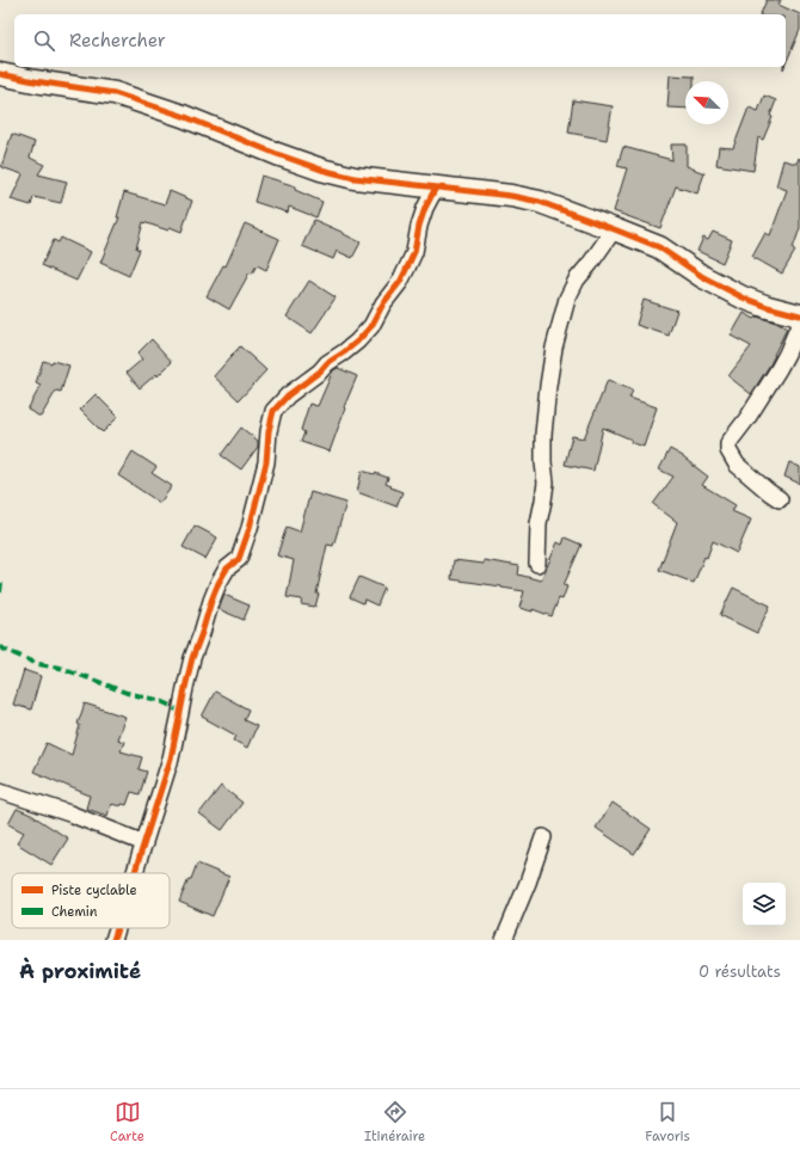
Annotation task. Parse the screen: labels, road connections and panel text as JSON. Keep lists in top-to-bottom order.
{
  "legend": ["Piste cyclable", "Chemin"],
  "north": "top left",
  "page": {
    "search": "Rechercher",
    "heading": ["À proximité", "0 résultats"],
    "nav": ["Carte", "Itinéraire", "Favoris"]
  }
}
